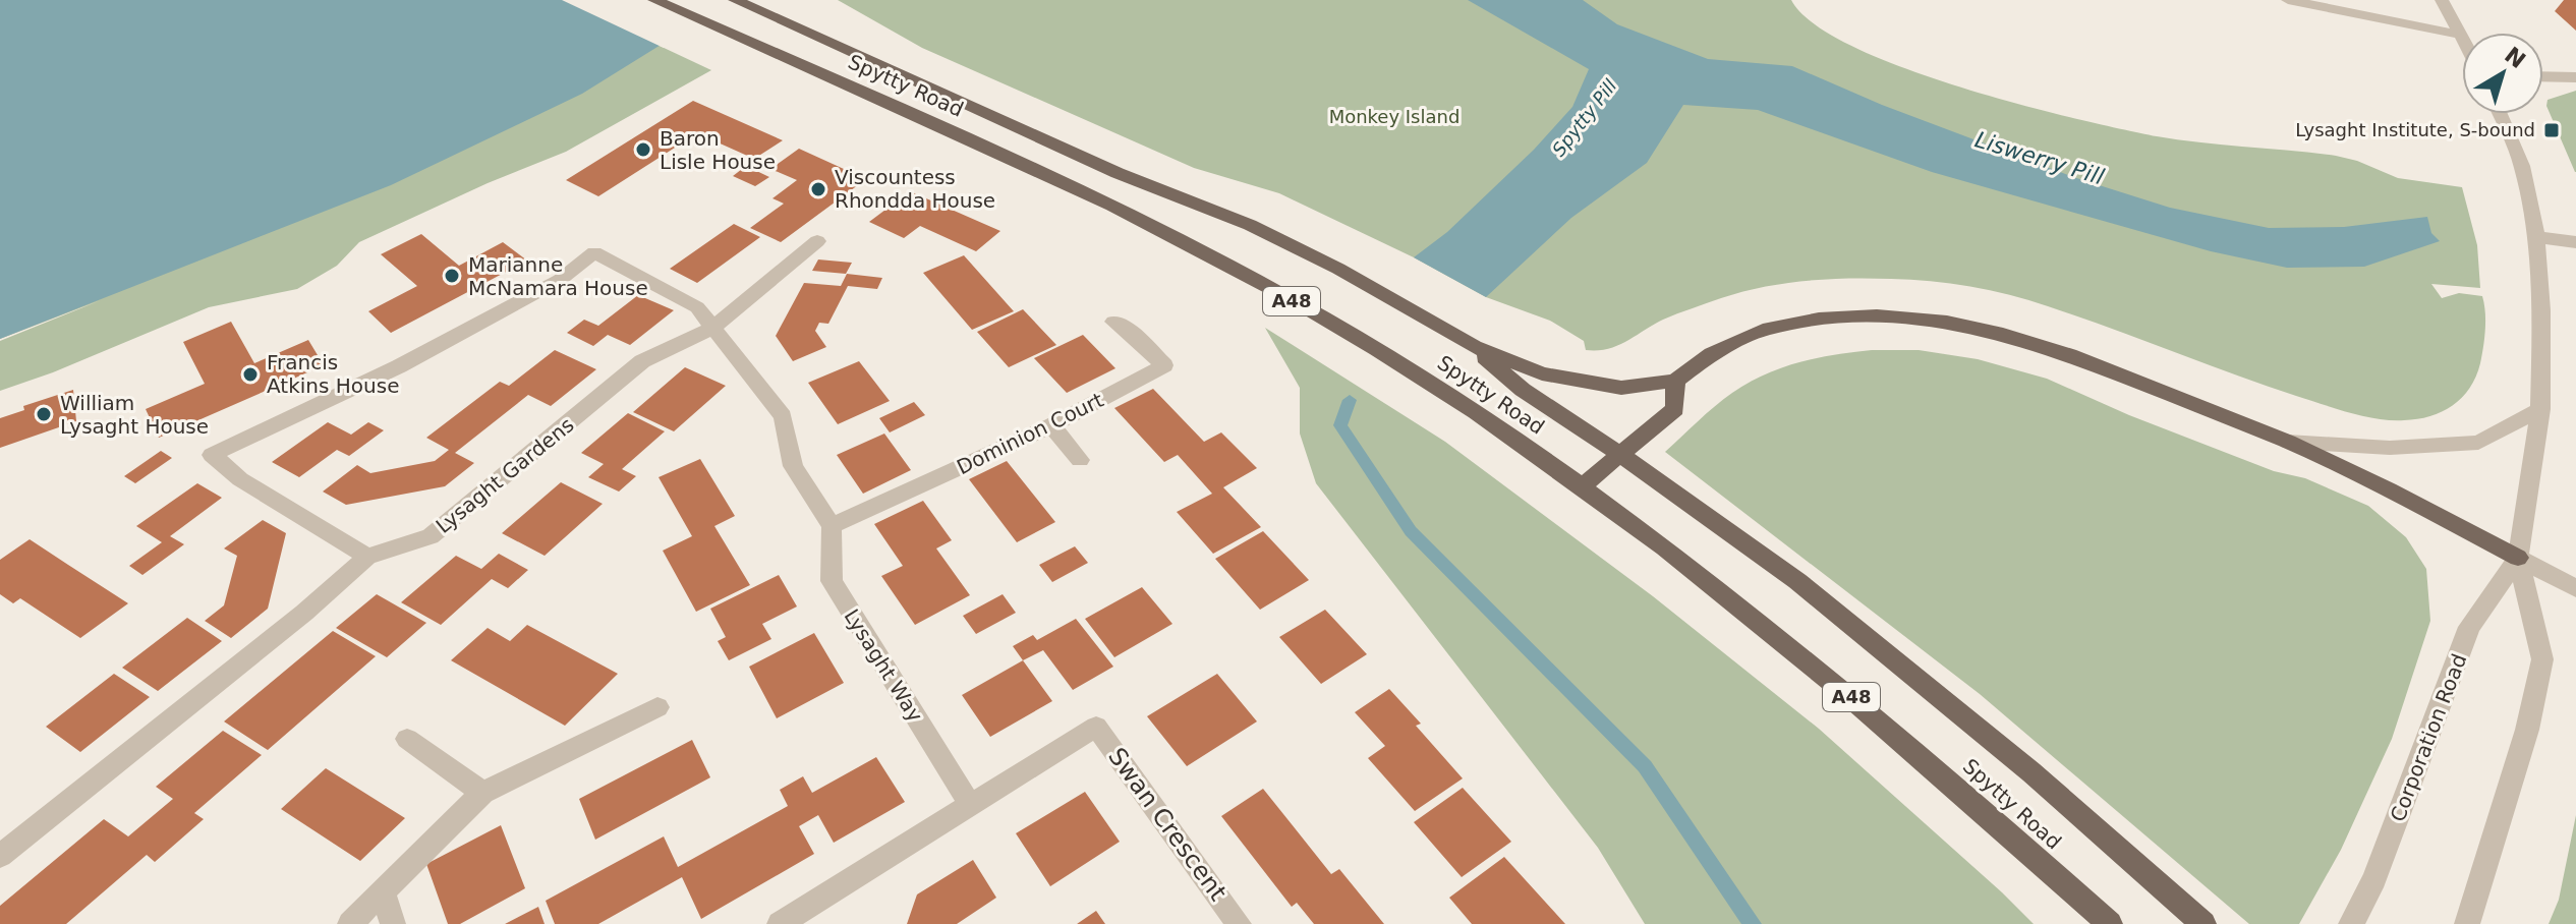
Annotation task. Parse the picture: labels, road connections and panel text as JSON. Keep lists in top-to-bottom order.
{
  "streets": {
    "main road": ["Spytty Road", "A48"],
    "street": [
      "Dominion Court",
      "Lysaght Gardens",
      "Lysaght Way",
      "Corporation Road",
      "Swan Crescent"
    ]
  },
  "crossings": [
    ["Spytty Road", "A48"],
    ["A48", "Corporation Road"],
    ["Dominion Court", "Lysaght Way"],
    ["Lysaght Way", "Swan Crescent"]
  ],
  "water": ["Spytty Pill", "Liswerry Pill"],
  "parks": ["Monkey Island"],
  "places": {
    "transit": ["Lysaght Institute, S-bound"],
    "other": [
      "Baron Lisle House",
      "Viscountess Rhondda House",
      "Marianne McNamara House",
      "Francis Atkins House",
      "William Lysaght House"
    ]
  },
  "north": "top right"
}
